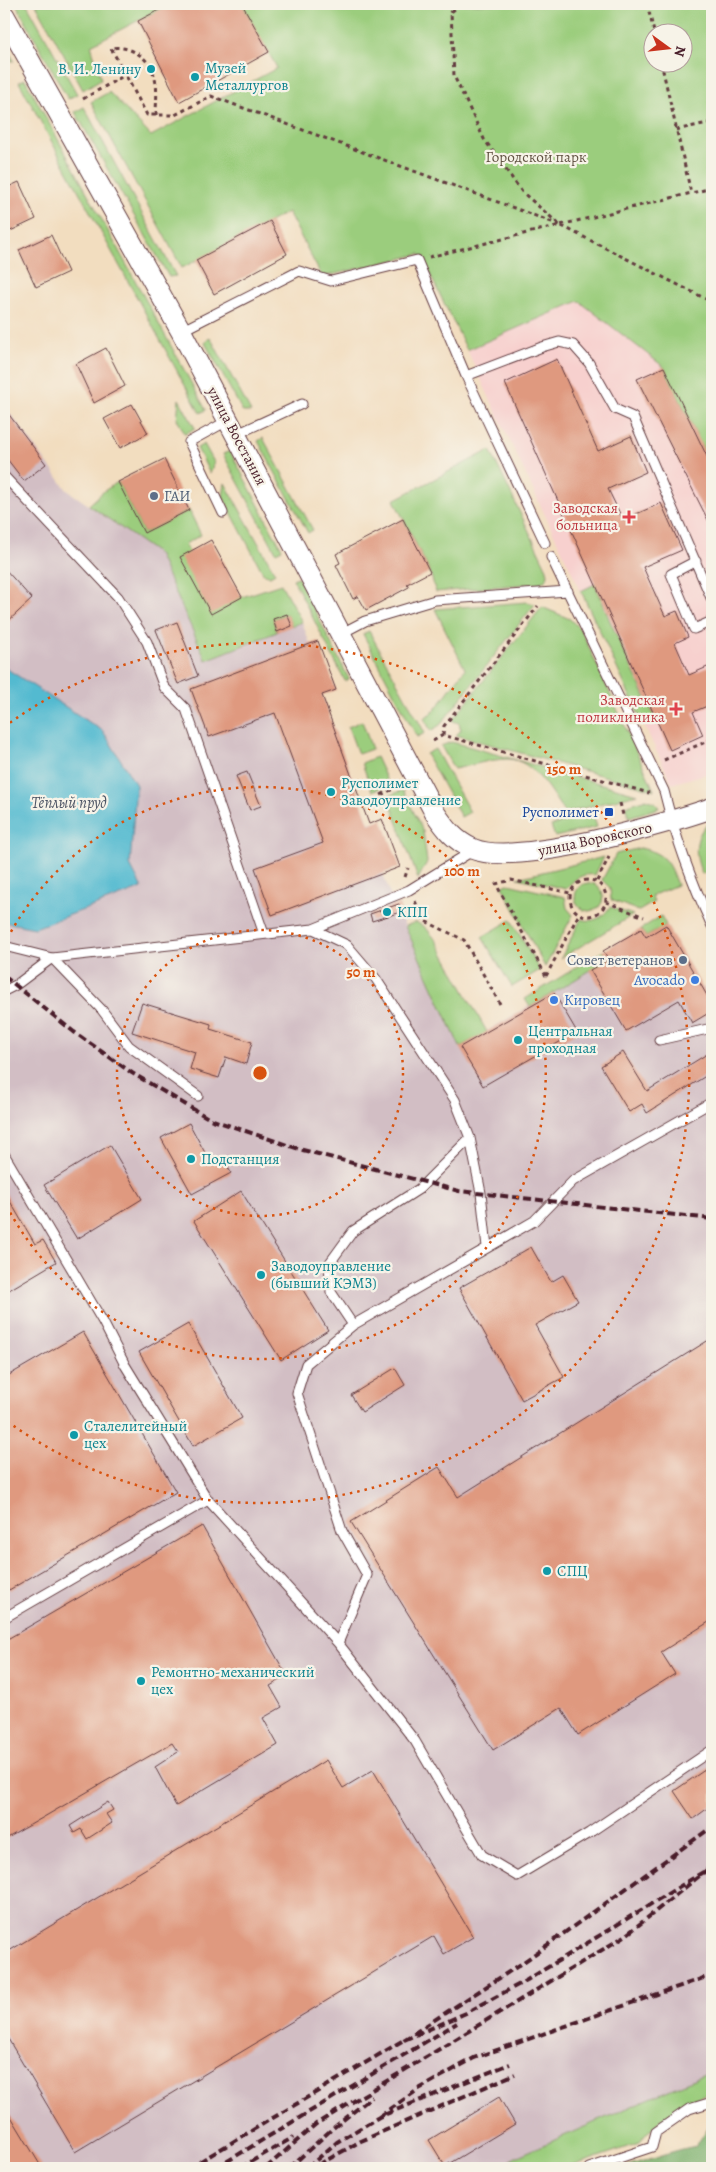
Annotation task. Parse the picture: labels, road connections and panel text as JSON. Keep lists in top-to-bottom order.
{
  "streets": {
    "street": ["улица Восстания", "улица Воровского"]
  },
  "crossings": [
    ["улица Восстания", "улица Воровского"]
  ],
  "water": ["Тёплый пруд"],
  "parks": ["Городской парк"],
  "places": {
    "other": [
      "В. И. Ленину",
      "Музей Металлургов",
      "ГАИ",
      "Русполимет Заводоуправление",
      "КПП",
      "Совет ветеранов",
      "Avocado",
      "Кировец",
      "Центральная проходная",
      "Подстанция",
      "Заводоуправление (бывший КЭМЗ)",
      "Сталелитейный цех",
      "СПЦ",
      "Ремонтно-механический цех"
    ],
    "health": ["Заводская больница", "Заводская поликлиника"],
    "transit": ["Русполимет"]
  },
  "north": "right",
  "rings": ["150 m", "100 m", "50 m"]
}
